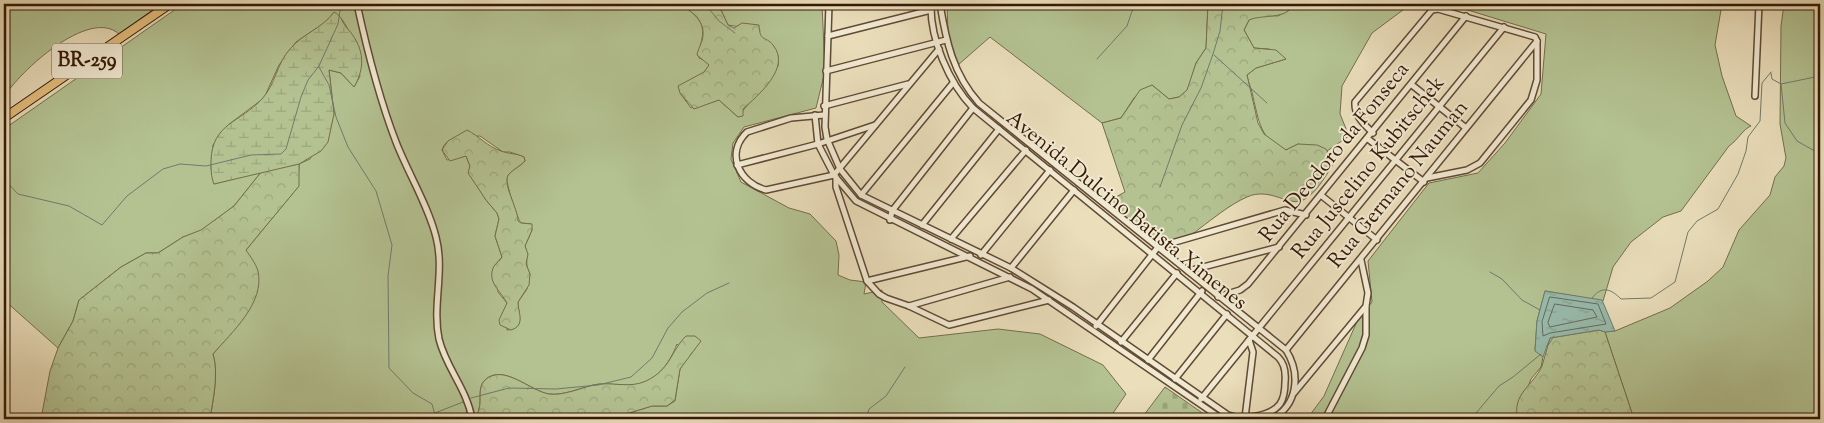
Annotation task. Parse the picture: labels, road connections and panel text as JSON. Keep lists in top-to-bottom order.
{
  "streets": {
    "highway": ["BR-259"],
    "street": [
      "Rua Deodoro da Fonseca",
      "Rua Juscelino Kubitschek",
      "Rua Germano Nauman",
      "Avenida Dulcino Batista Ximenes"
    ]
  },
  "crossings": [
    ["Rua Deodoro da Fonseca", "Avenida Dulcino Batista Ximenes"],
    ["Rua Juscelino Kubitschek", "Avenida Dulcino Batista Ximenes"],
    ["Rua Germano Nauman", "Avenida Dulcino Batista Ximenes"]
  ]
}
